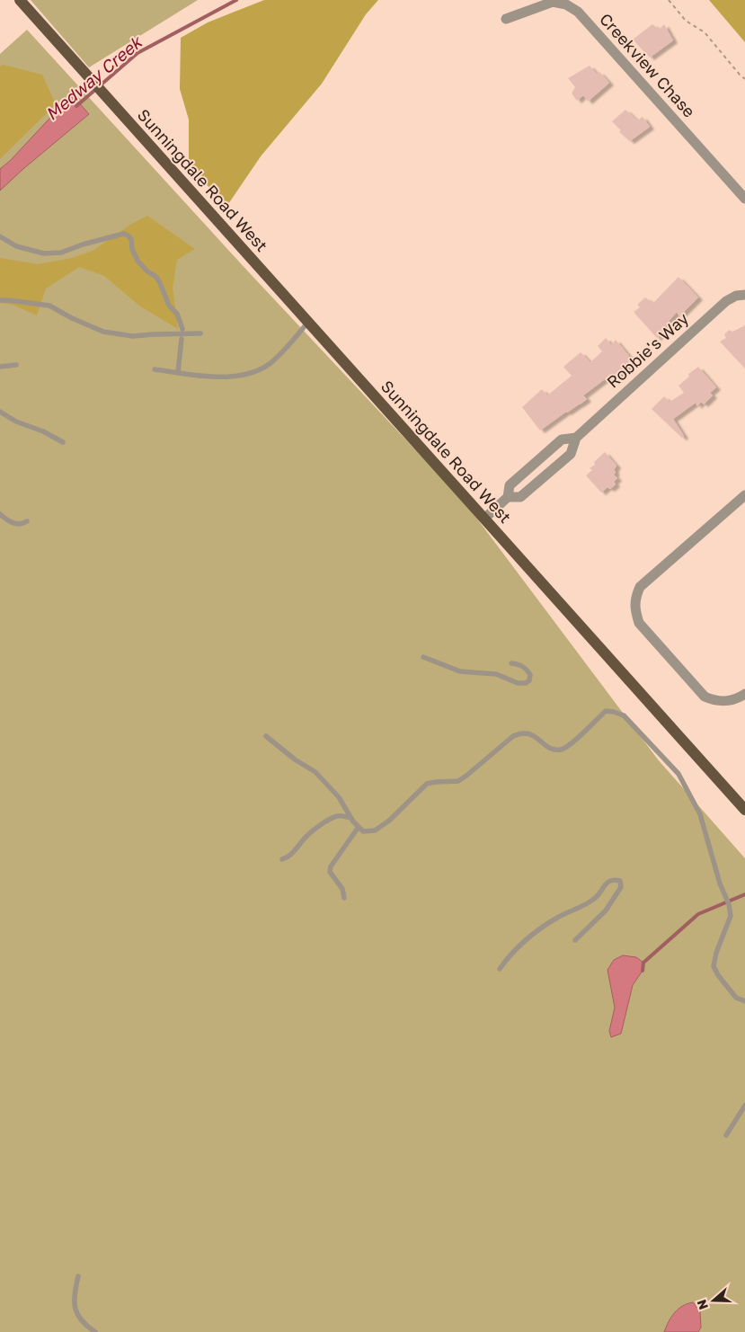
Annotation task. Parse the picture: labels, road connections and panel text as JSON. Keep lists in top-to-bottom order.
{
  "streets": {
    "main road": ["Sunningdale Road West"],
    "street": ["Creekview Chase", "Robbie's Way"]
  },
  "crossings": [
    ["Sunningdale Road West", "Robbie's Way"]
  ],
  "water": ["Medway Creek"],
  "north": "left"
}
